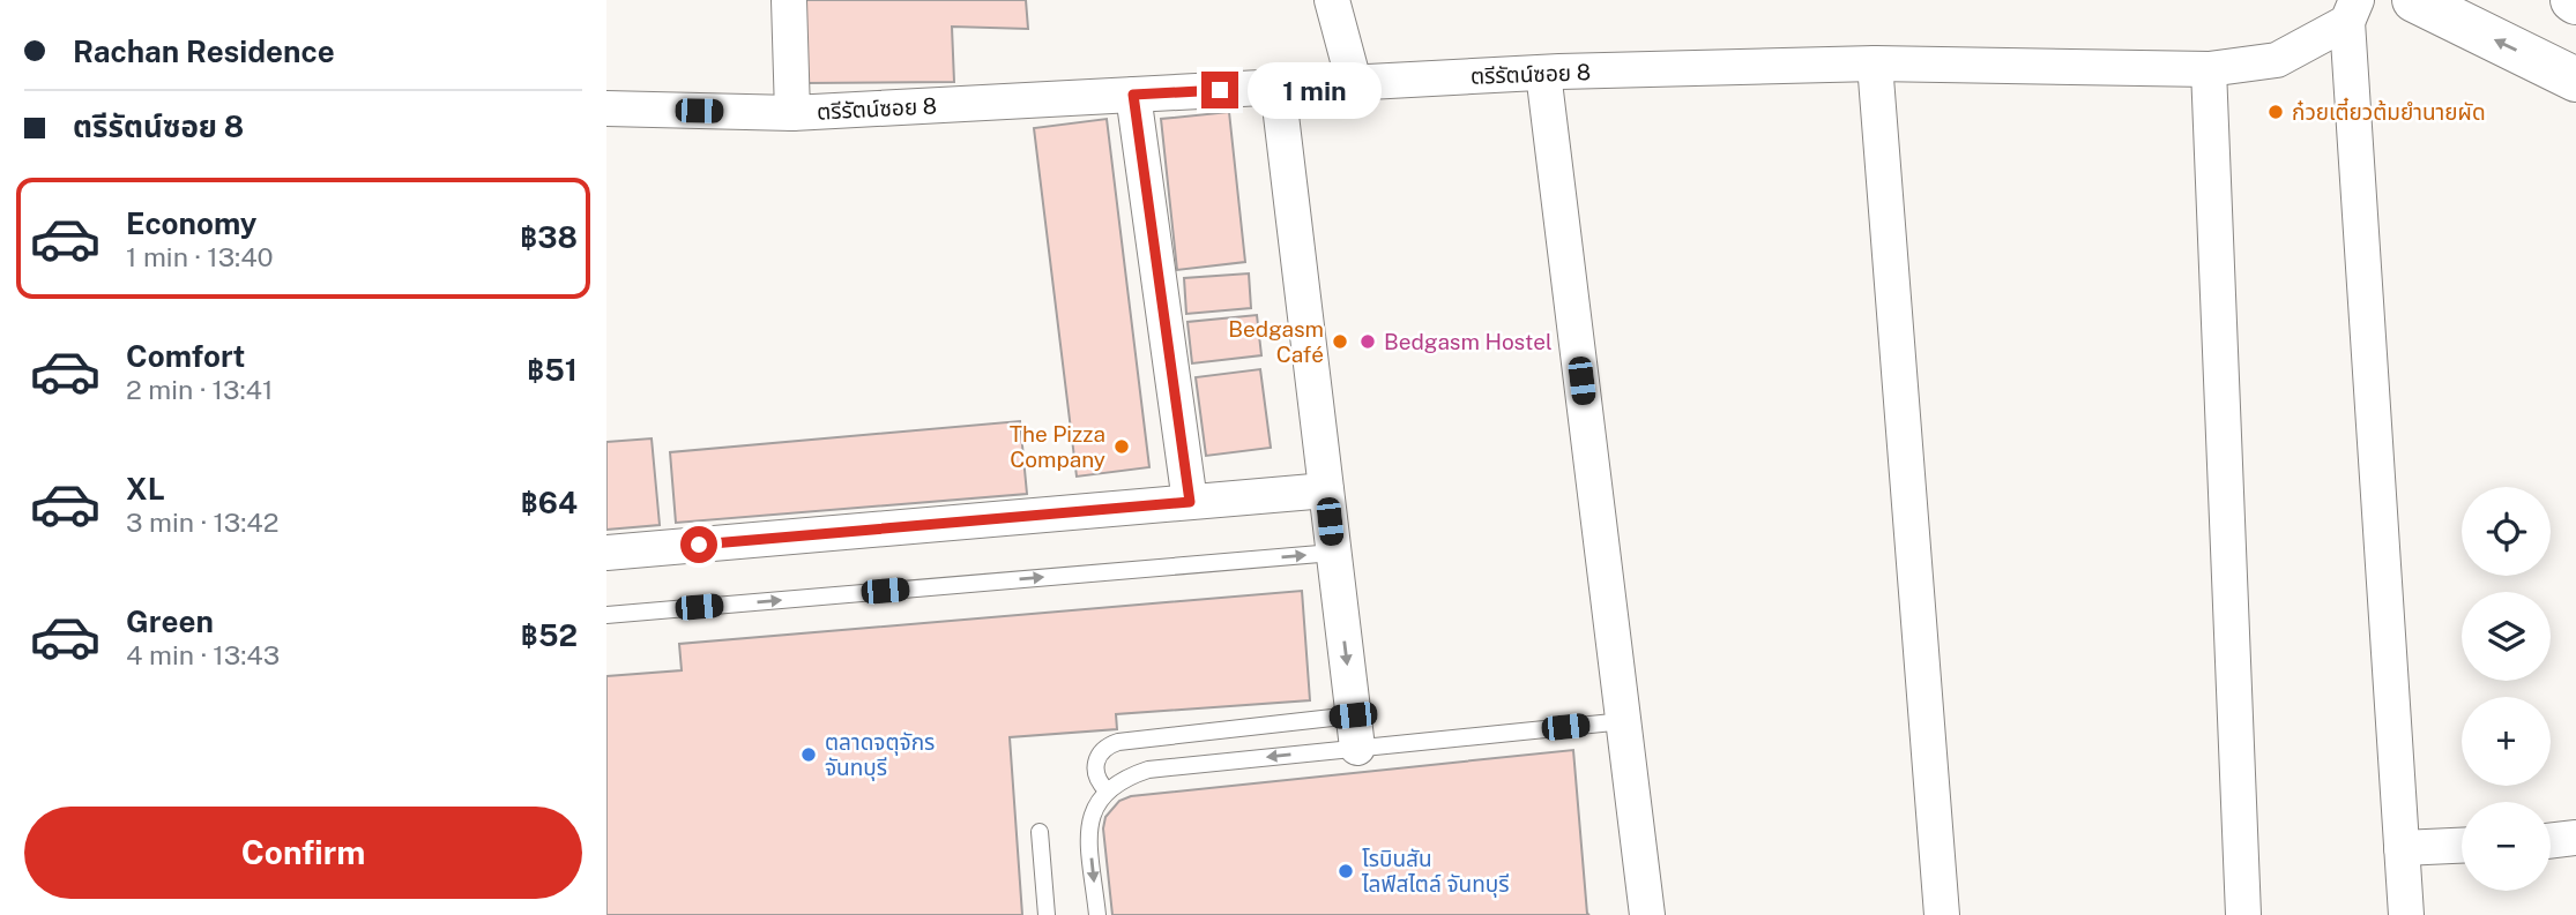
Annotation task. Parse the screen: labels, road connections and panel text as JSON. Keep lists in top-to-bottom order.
{
  "streets": {
    "street": ["ตรีรัตน์ซอย 8"]
  },
  "places": [
    "ก๋วยเตี๋ยวต้มยำนายผัด",
    "Bedgasm Café",
    "Bedgasm Hostel",
    "The Pizza Company",
    "ตลาดจตุจักร จันทบุรี",
    "โรบินสัน ไลฟ์สไตล์ จันทบุรี"
  ],
  "page": {
    "banner": ["Rachan Residence", "ตรีรัตน์ซอย 8"],
    "bubble": "1 min",
    "list": [
      {
        "name": "Economy",
        "note": "1 min · 13:40",
        "value": "฿38"
      },
      {
        "name": "Comfort",
        "note": "2 min · 13:41",
        "value": "฿51"
      },
      {
        "name": "XL",
        "note": "3 min · 13:42",
        "value": "฿64"
      },
      {
        "name": "Green",
        "note": "4 min · 13:43",
        "value": "฿52"
      }
    ],
    "map_buttons": ["+", "−"],
    "buttons": "Confirm"
  }
}
